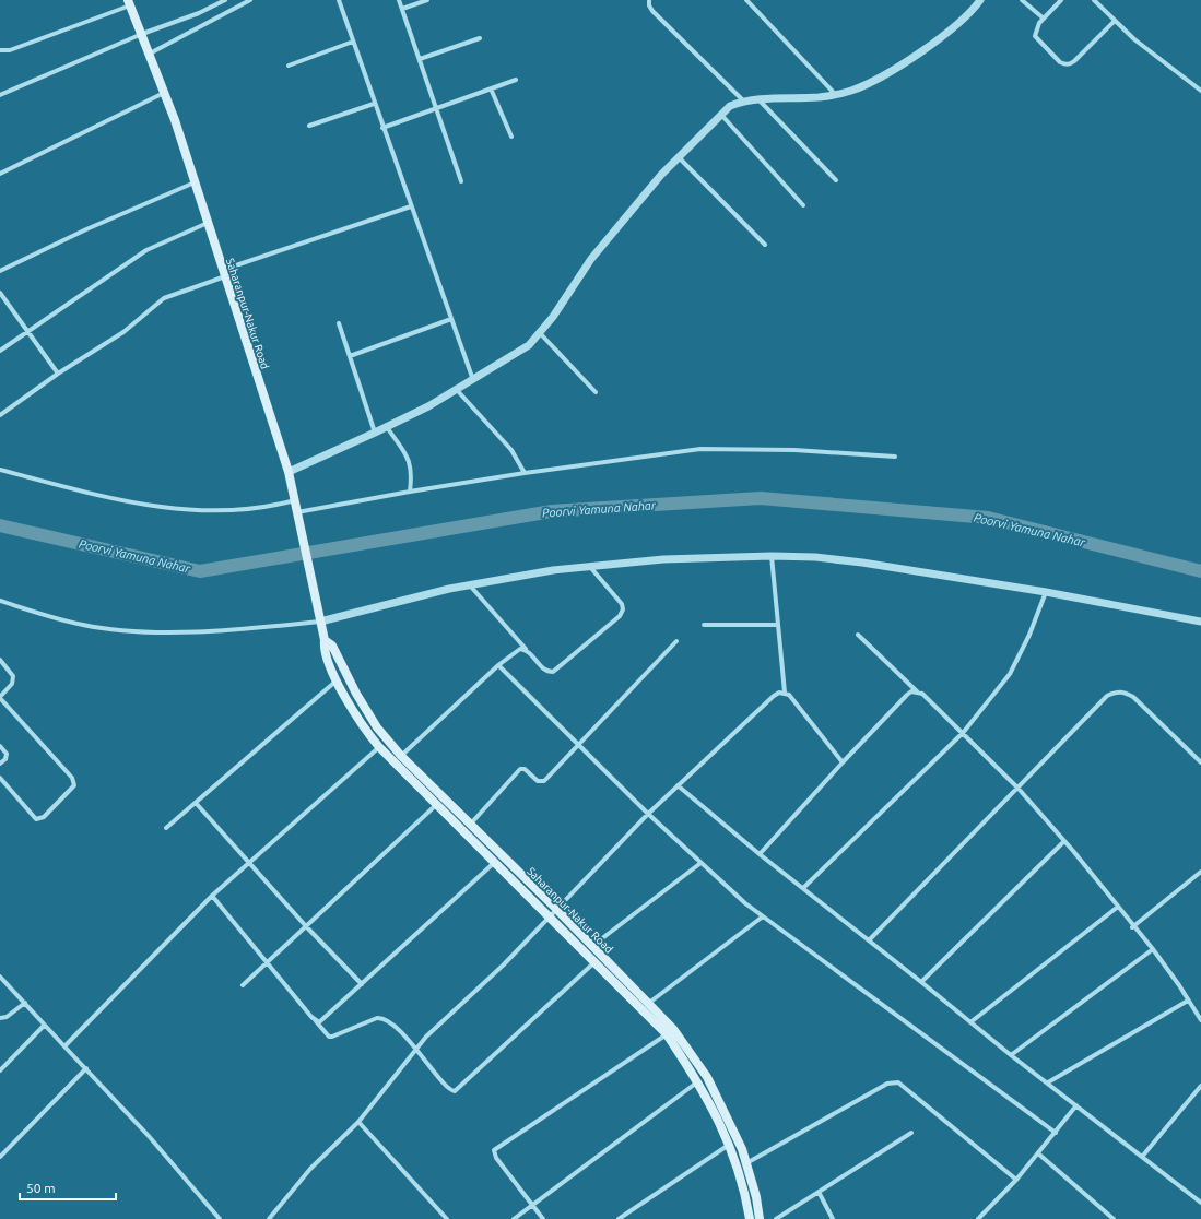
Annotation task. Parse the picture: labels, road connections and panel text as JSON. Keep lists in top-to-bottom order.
{
  "streets": {
    "main road": ["Saharanpur-Nakur Road"]
  },
  "water": ["Poorvi Yamuna Nahar"],
  "scale_bar": "50 m"
}
